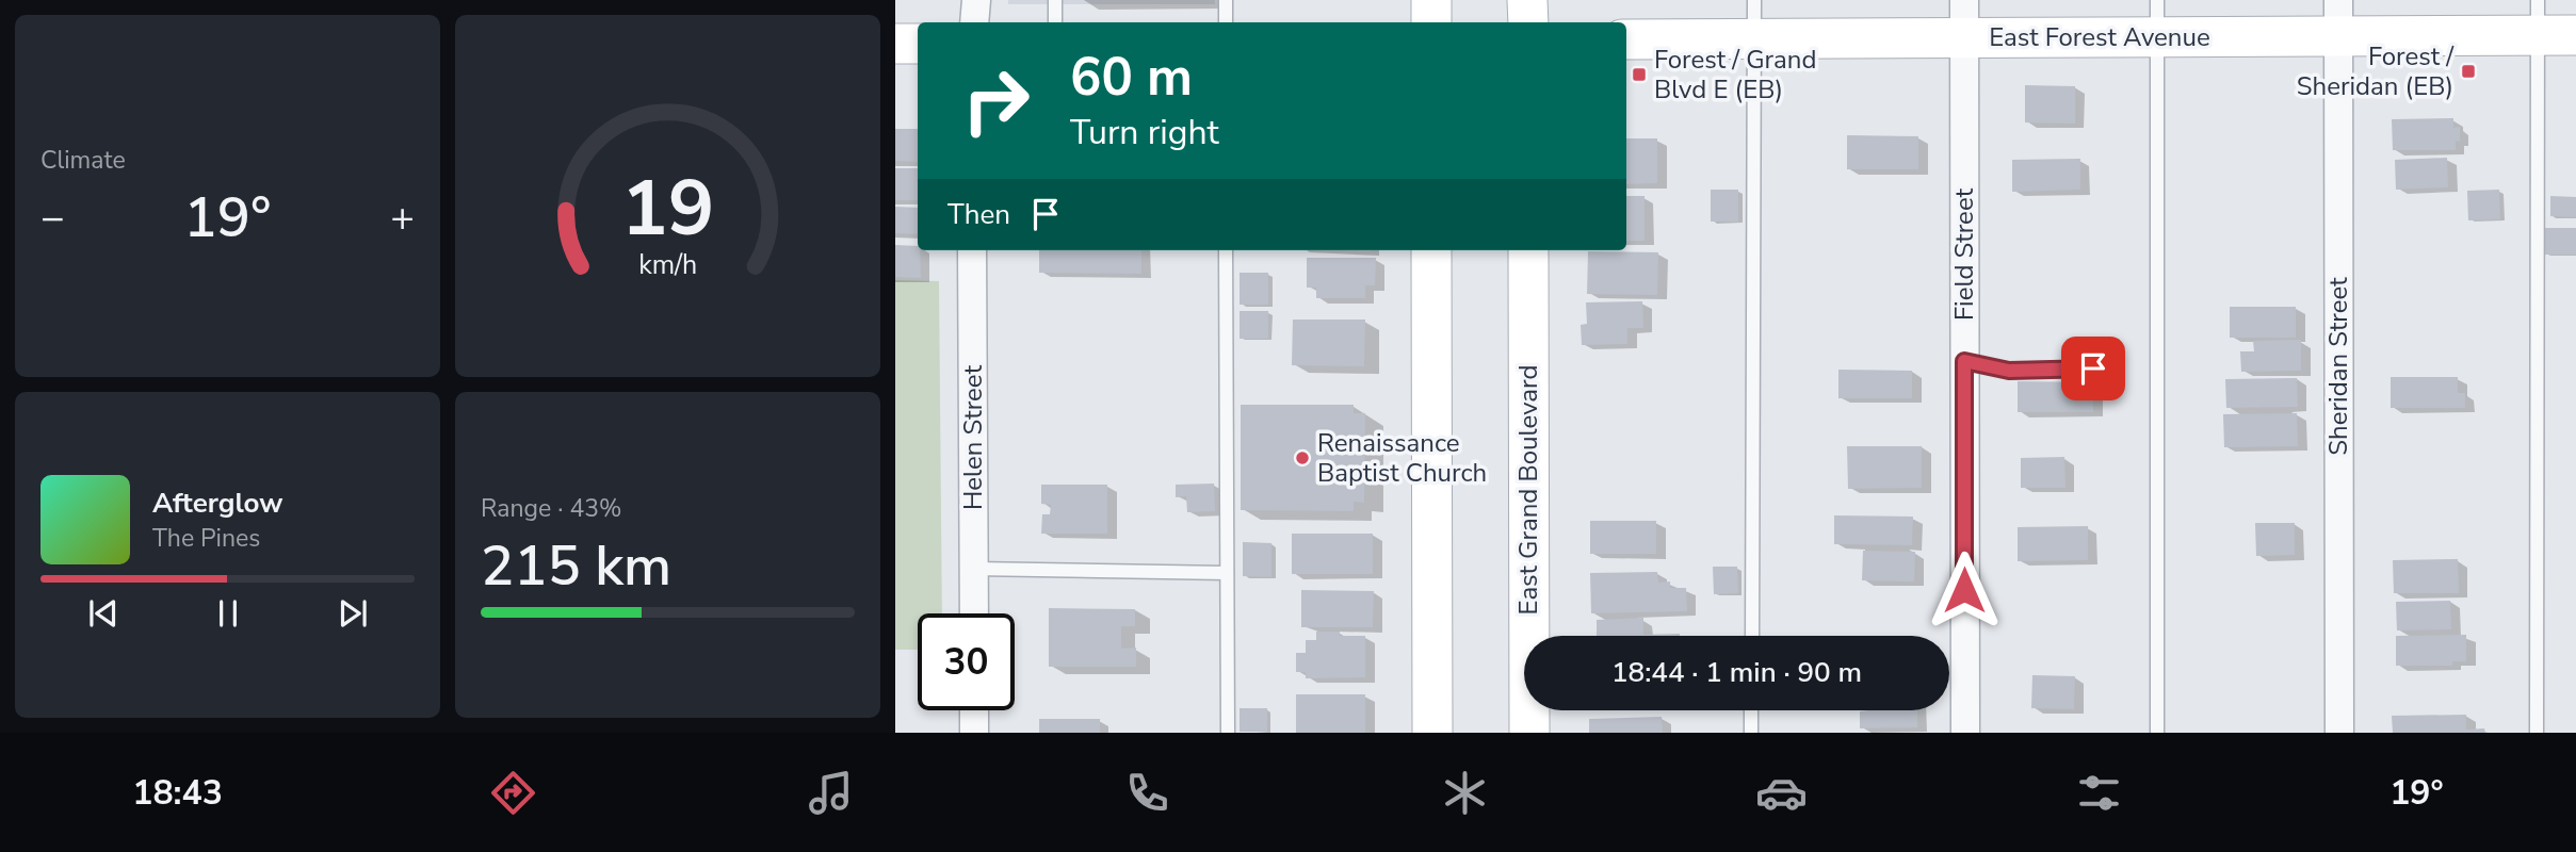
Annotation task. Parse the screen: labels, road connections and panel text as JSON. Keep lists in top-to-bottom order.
{
  "streets": {
    "main road": ["East Forest Avenue", "East Grand Boulevard"],
    "street": ["Field Street", "Sheridan Street", "Helen Street"]
  },
  "crossings": [
    ["East Forest Avenue", "Field Street"],
    ["East Forest Avenue", "Sheridan Street"]
  ],
  "places": {
    "transit": ["Forest / Sheridan (EB)", "Forest / Grand Blvd E (EB)"],
    "other": ["Renaissance Baptist Church"]
  },
  "page": {
    "tile": [
      "Climate",
      ["Range · 43%", "215 km"]
    ],
    "turn": ["60 m", "Turn right"],
    "then": "Then",
    "heat": ["−", "19°", "+"],
    "song": ["Afterglow", "The Pines"],
    "limit": "30",
    "trip": "18:44 · 1 min · 90 m",
    "tabs": ["18:43", "19°"],
    "gauge": ["19", "km/h"]
  }
}
